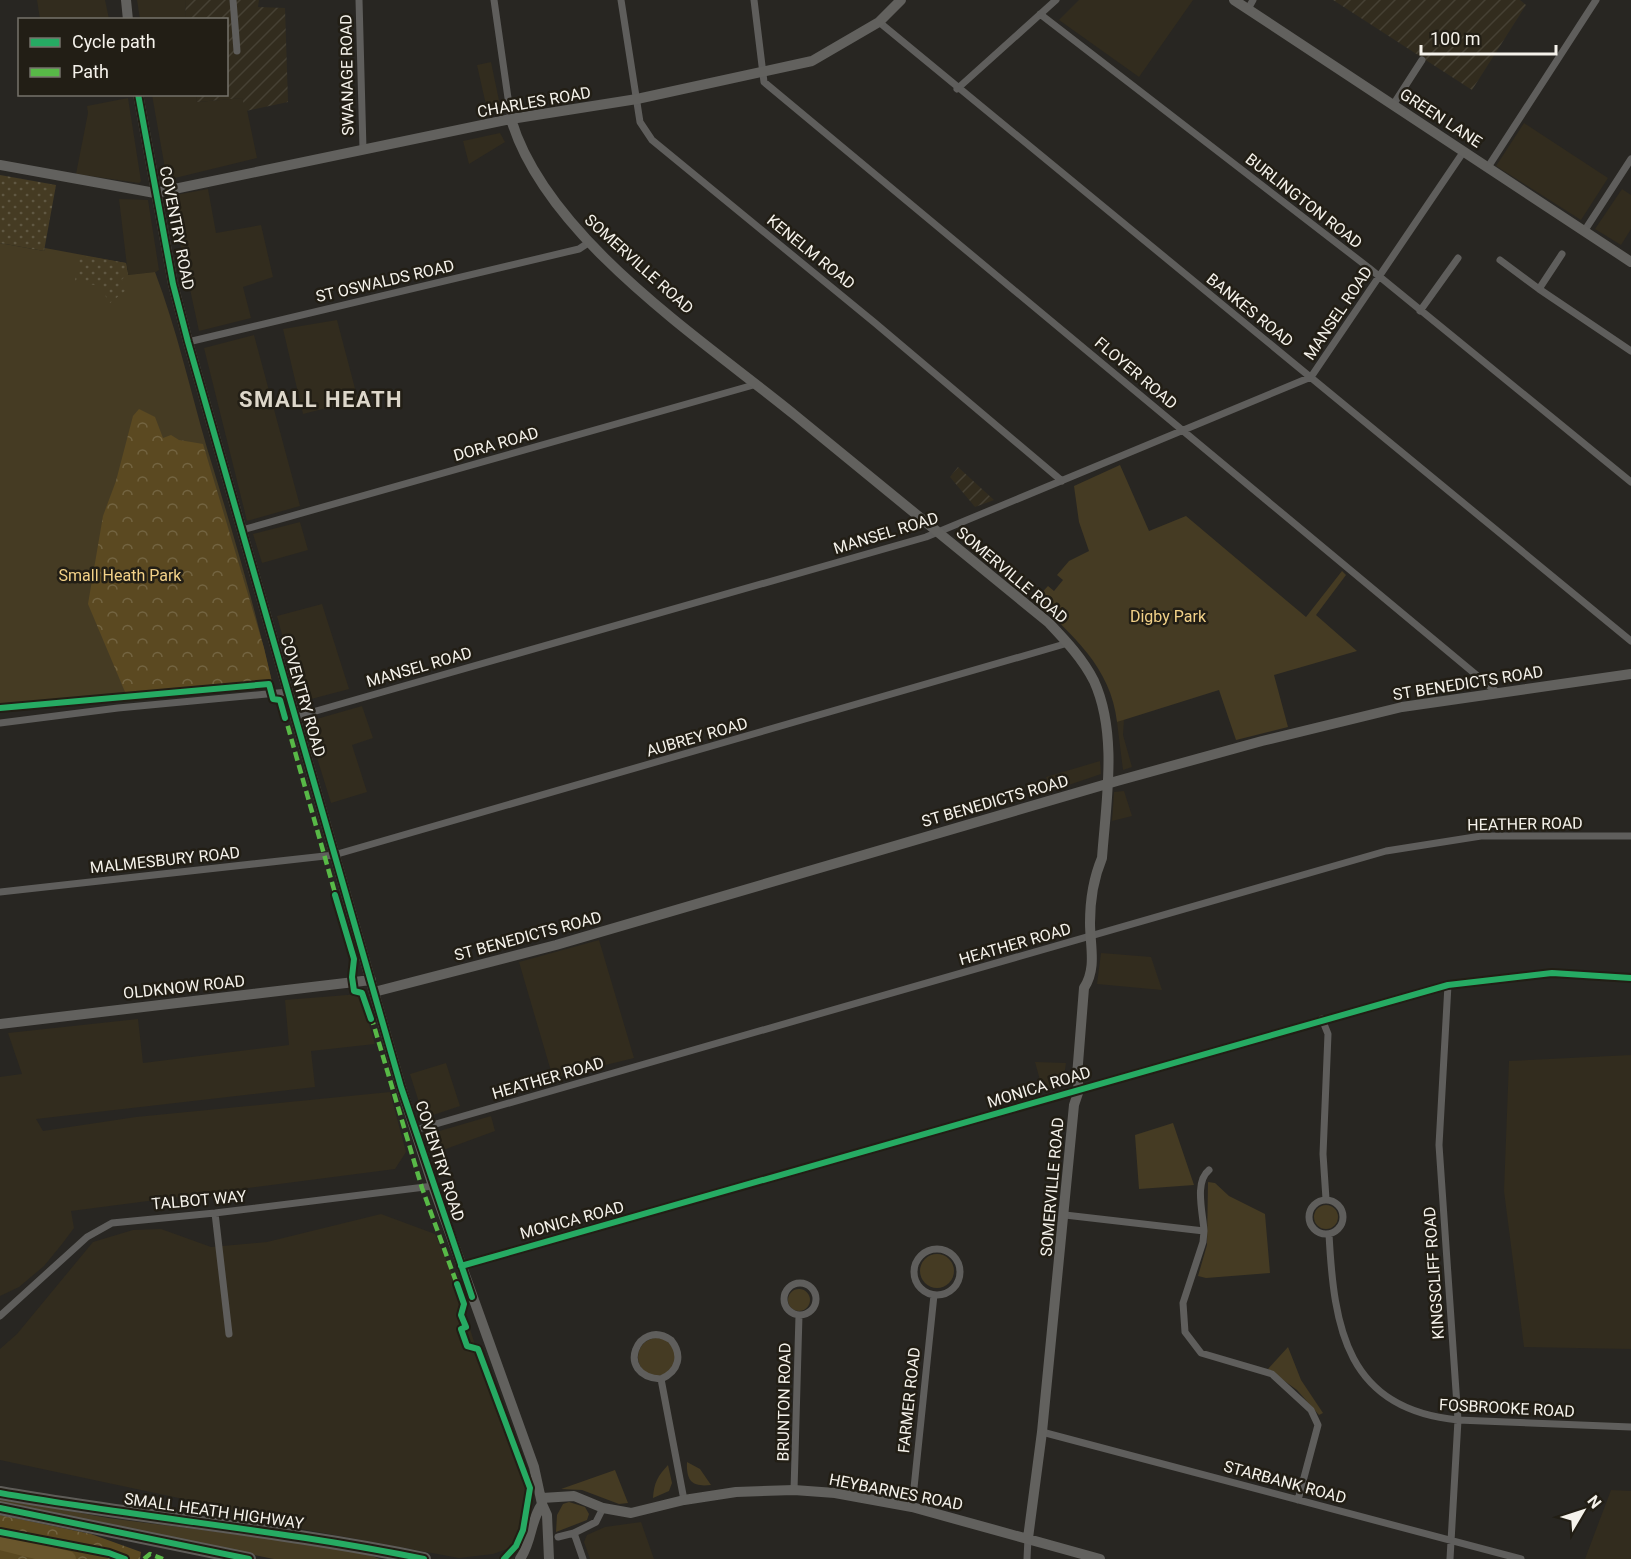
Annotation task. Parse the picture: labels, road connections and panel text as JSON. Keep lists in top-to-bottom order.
{
  "streets": {
    "highway": ["SMALL HEATH HIGHWAY"],
    "street": [
      "SWANAGE ROAD",
      "CHARLES ROAD",
      "GREEN LANE",
      "BURLINGTON ROAD",
      "COVENTRY ROAD",
      "KENELM ROAD",
      "SOMERVILLE ROAD",
      "ST OSWALDS ROAD",
      "BANKES ROAD",
      "MANSEL ROAD",
      "FLOYER ROAD",
      "DORA ROAD",
      "ST BENEDICTS ROAD",
      "AUBREY ROAD",
      "HEATHER ROAD",
      "MALMESBURY ROAD",
      "OLDKNOW ROAD",
      "MONICA ROAD",
      "TALBOT WAY",
      "KINGSCLIFF ROAD",
      "FARMER ROAD",
      "BRUNTON ROAD",
      "FOSBROOKE ROAD",
      "STARBANK ROAD",
      "HEYBARNES ROAD"
    ]
  },
  "crossings": [
    ["SWANAGE ROAD", "CHARLES ROAD"],
    ["CHARLES ROAD", "COVENTRY ROAD"],
    ["CHARLES ROAD", "KENELM ROAD"],
    ["CHARLES ROAD", "SOMERVILLE ROAD"],
    ["CHARLES ROAD", "BANKES ROAD"],
    ["CHARLES ROAD", "FLOYER ROAD"],
    ["GREEN LANE", "MANSEL ROAD"],
    ["BURLINGTON ROAD", "MANSEL ROAD"],
    ["COVENTRY ROAD", "ST OSWALDS ROAD"],
    ["COVENTRY ROAD", "MANSEL ROAD"],
    ["COVENTRY ROAD", "DORA ROAD"],
    ["COVENTRY ROAD", "ST BENEDICTS ROAD"],
    ["COVENTRY ROAD", "AUBREY ROAD"],
    ["COVENTRY ROAD", "HEATHER ROAD"],
    ["COVENTRY ROAD", "MALMESBURY ROAD"],
    ["COVENTRY ROAD", "OLDKNOW ROAD"],
    ["COVENTRY ROAD", "MONICA ROAD"],
    ["COVENTRY ROAD", "TALBOT WAY"],
    ["COVENTRY ROAD", "HEYBARNES ROAD"],
    ["KENELM ROAD", "MANSEL ROAD"],
    ["SOMERVILLE ROAD", "ST OSWALDS ROAD"],
    ["SOMERVILLE ROAD", "MANSEL ROAD"],
    ["SOMERVILLE ROAD", "DORA ROAD"],
    ["SOMERVILLE ROAD", "ST BENEDICTS ROAD"],
    ["SOMERVILLE ROAD", "AUBREY ROAD"],
    ["SOMERVILLE ROAD", "HEATHER ROAD"],
    ["SOMERVILLE ROAD", "MONICA ROAD"],
    ["SOMERVILLE ROAD", "STARBANK ROAD"],
    ["SOMERVILLE ROAD", "HEYBARNES ROAD"],
    ["BANKES ROAD", "MANSEL ROAD"],
    ["MANSEL ROAD", "FLOYER ROAD"],
    ["FLOYER ROAD", "ST BENEDICTS ROAD"],
    ["AUBREY ROAD", "MALMESBURY ROAD"],
    ["MONICA ROAD", "KINGSCLIFF ROAD"],
    ["KINGSCLIFF ROAD", "FOSBROOKE ROAD"],
    ["KINGSCLIFF ROAD", "STARBANK ROAD"],
    ["FARMER ROAD", "HEYBARNES ROAD"],
    ["BRUNTON ROAD", "HEYBARNES ROAD"]
  ],
  "districts": ["SMALL HEATH"],
  "parks": ["Small Heath Park", "Digby Park"],
  "legend": ["Cycle path", "Path"],
  "scale_bar": "100 m",
  "north": "top right"
}
